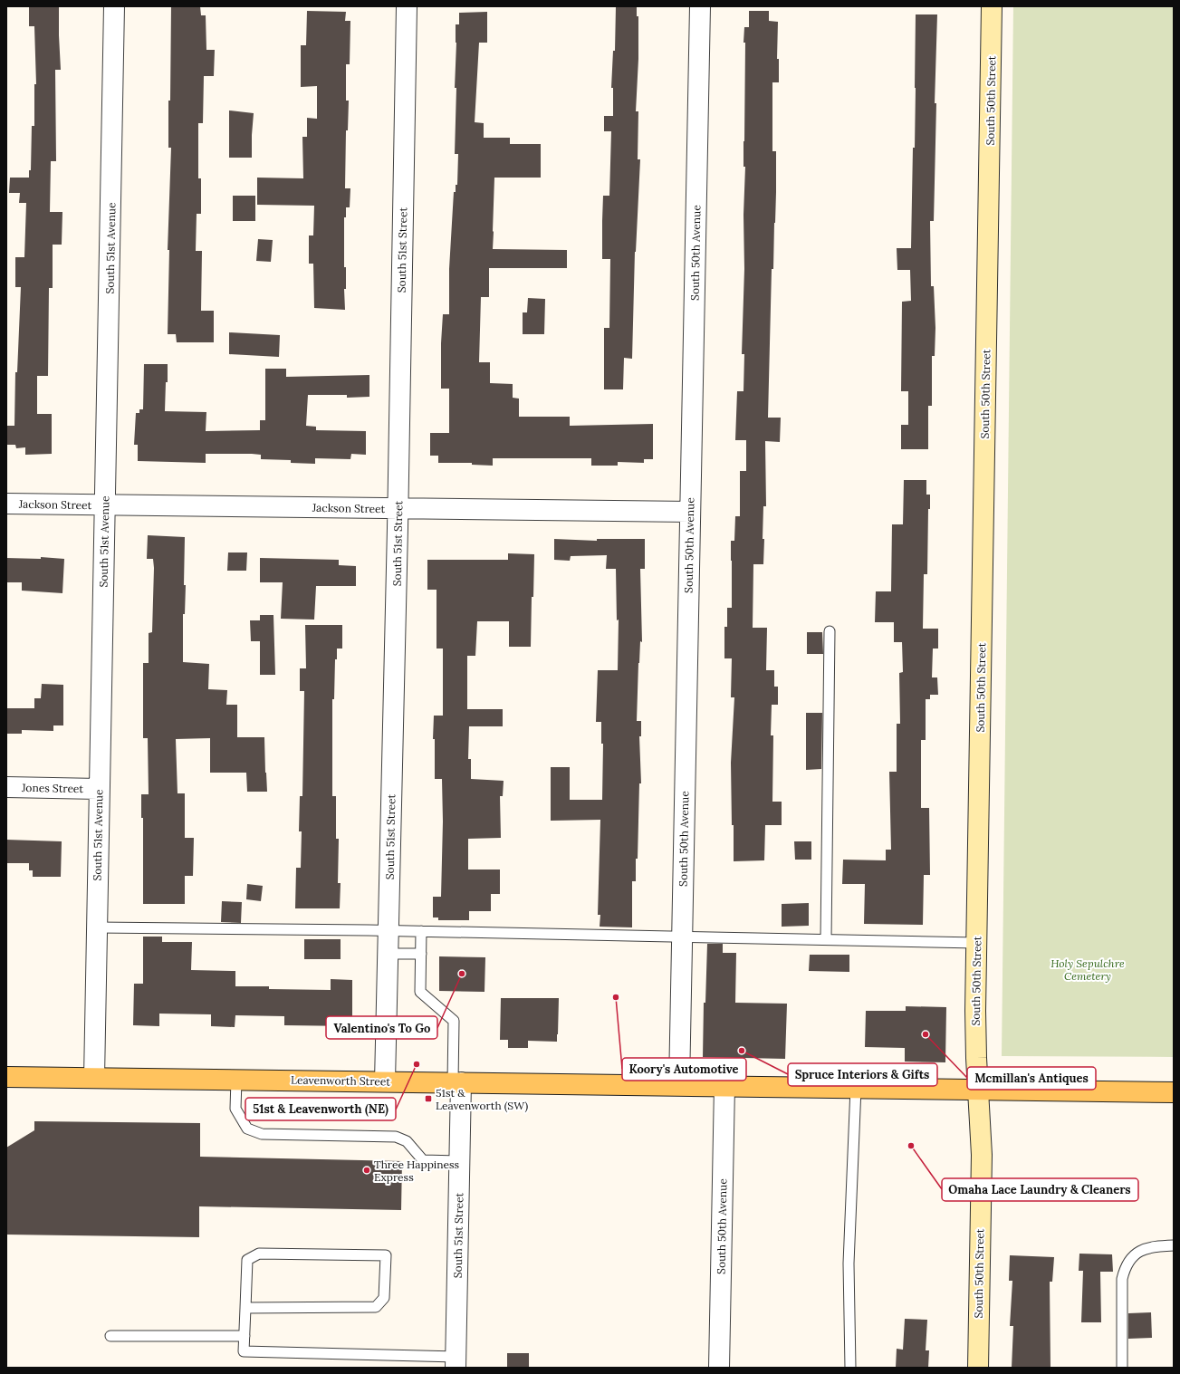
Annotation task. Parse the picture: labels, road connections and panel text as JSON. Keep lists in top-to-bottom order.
{
  "streets": {
    "main road": ["South 50th Street", "Leavenworth Street"],
    "street": [
      "South 51st Avenue",
      "South 51st Street",
      "South 50th Avenue",
      "Jackson Street",
      "Jones Street"
    ]
  },
  "crossings": [
    ["South 50th Street", "Leavenworth Street"],
    ["South 51st Avenue", "Jackson Street"],
    ["South 51st Avenue", "Jones Street"],
    ["South 51st Avenue", "Leavenworth Street"],
    ["South 51st Street", "Jackson Street"],
    ["South 51st Street", "Leavenworth Street"],
    ["South 50th Avenue", "Jackson Street"],
    ["South 50th Avenue", "Leavenworth Street"]
  ],
  "parks": ["Holy Sepulchre Cemetery"],
  "places": {
    "other": [
      "Valentino's To Go",
      "Koory's Automotive",
      "Mcmillan's Antiques",
      "Spruce Interiors & Gifts",
      "51st & Leavenworth (NE)",
      "Omaha Lace Laundry & Cleaners",
      "Three Happiness Express"
    ],
    "transit": ["51st & Leavenworth (SW)"]
  }
}
